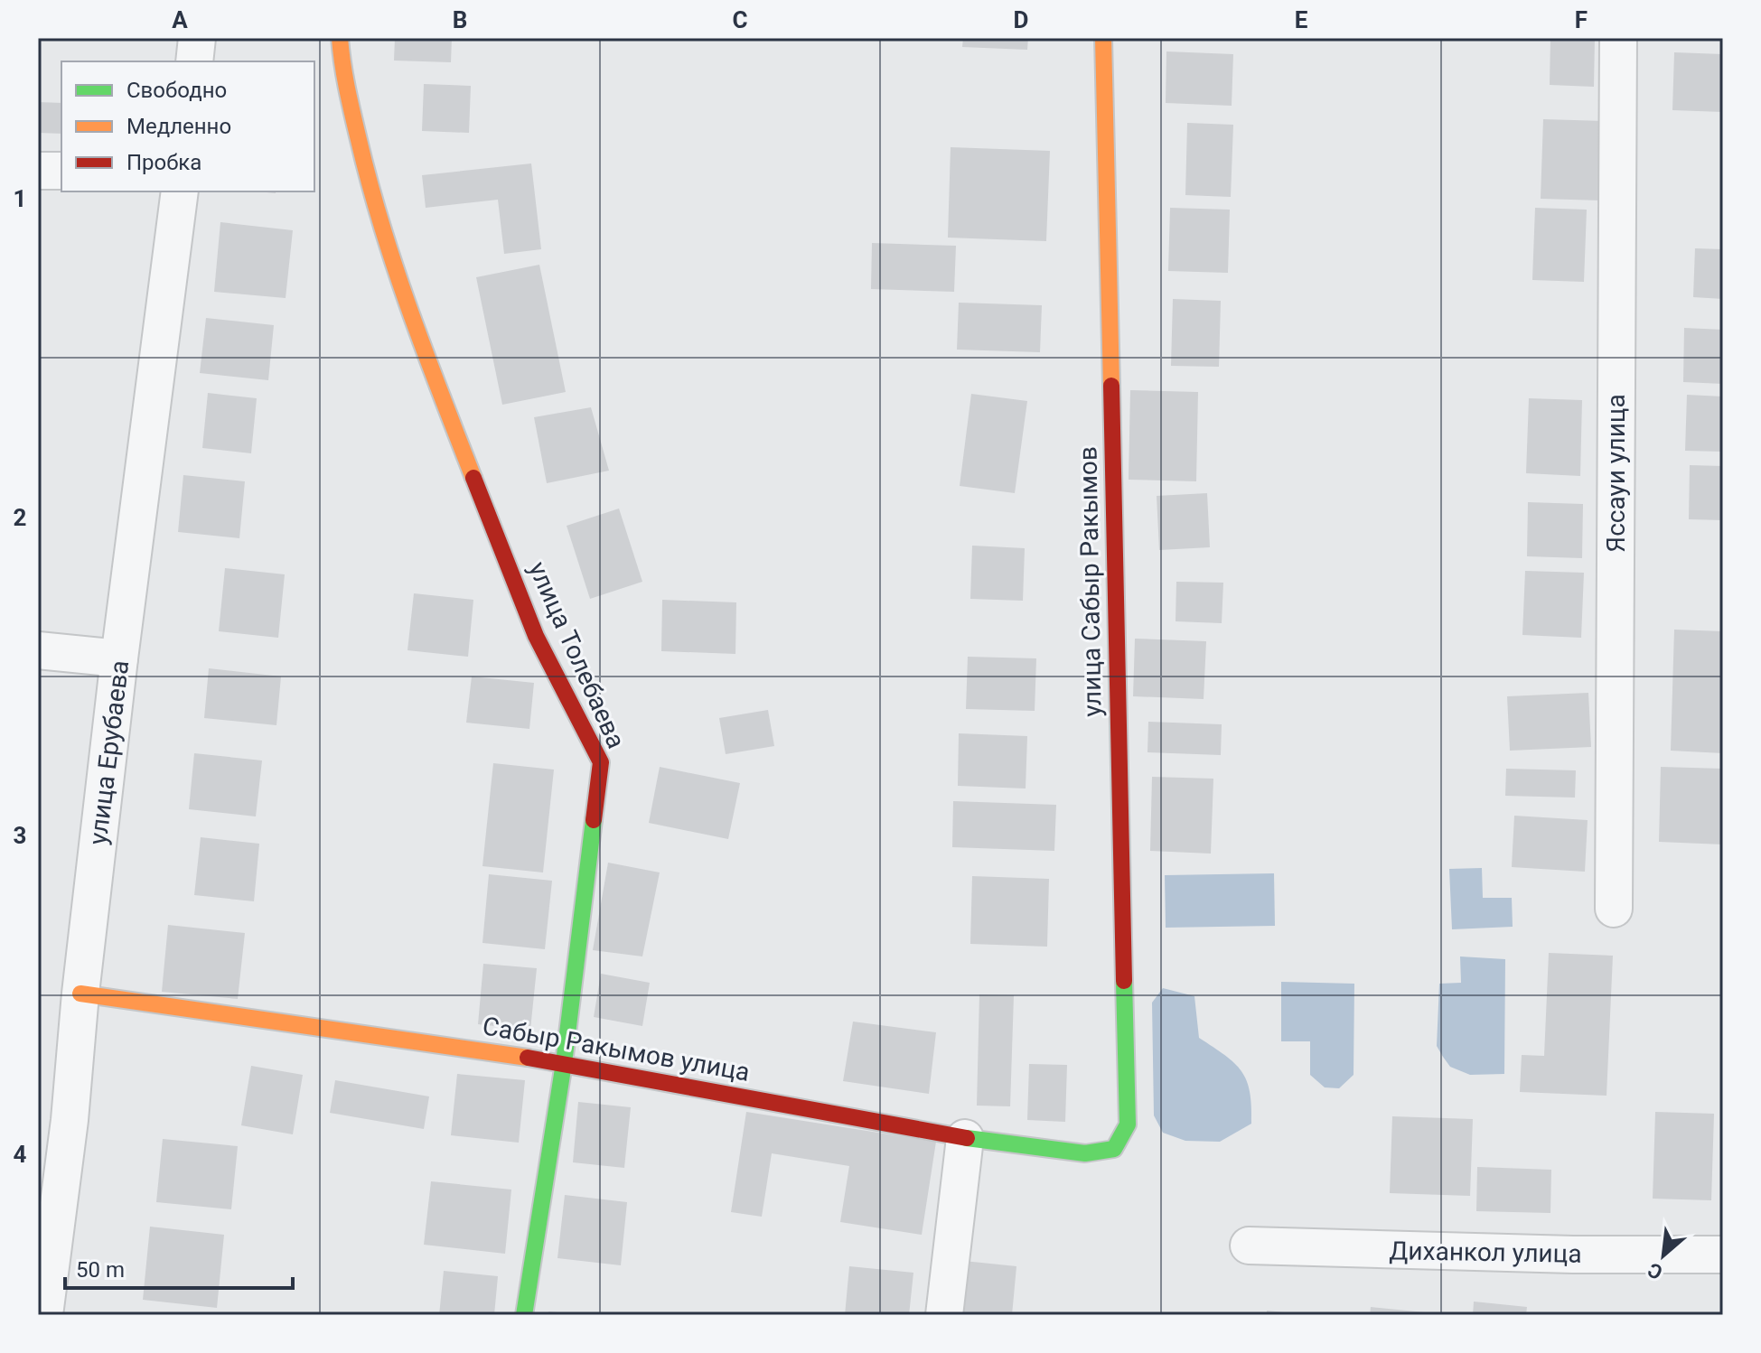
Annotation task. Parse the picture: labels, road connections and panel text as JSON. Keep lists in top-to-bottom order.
{
  "streets": {
    "street": [
      "Яссауи улица",
      "улица Сабыр Ракымов",
      "улица Толебаева",
      "улица Ерубаева",
      "Сабыр Ракымов улица",
      "Диханкол улица"
    ]
  },
  "crossings": [
    ["улица Сабыр Ракымов", "Сабыр Ракымов улица"],
    ["улица Толебаева", "Сабыр Ракымов улица"],
    ["улица Ерубаева", "Сабыр Ракымов улица"]
  ],
  "legend": ["Свободно", "Медленно", "Пробка"],
  "scale_bar": "50 m",
  "north": "bottom left",
  "grid": {
    "columns": [
      "A",
      "B",
      "C",
      "D",
      "E",
      "F"
    ],
    "rows": [
      "1",
      "2",
      "3",
      "4"
    ]
  }
}
